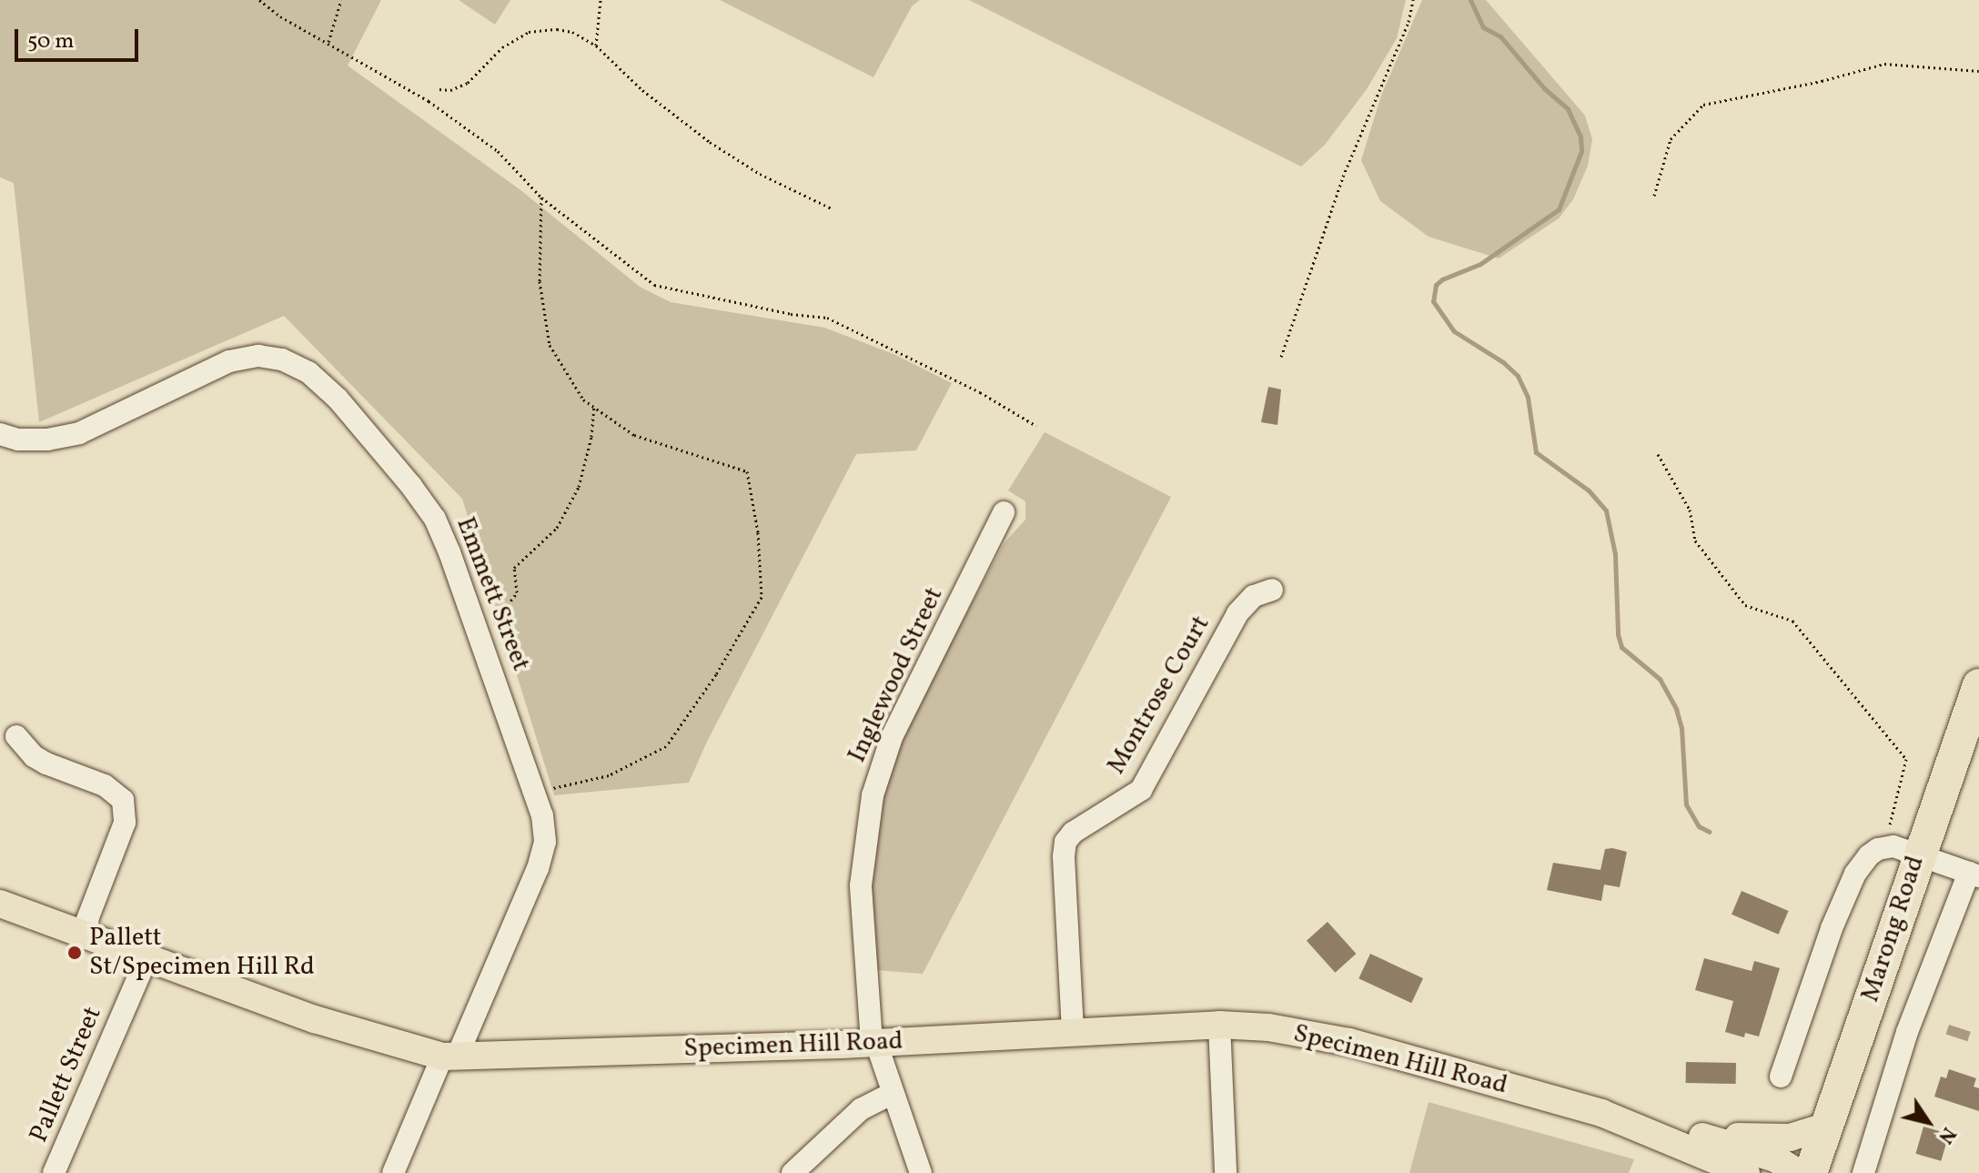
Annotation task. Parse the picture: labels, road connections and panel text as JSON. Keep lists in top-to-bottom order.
{
  "streets": {
    "highway": ["Marong Road"],
    "main road": ["Specimen Hill Road"],
    "street": [
      "Emmett Street",
      "Inglewood Street",
      "Montrose Court",
      "Pallett Street"
    ]
  },
  "crossings": [
    ["Emmett Street", "Specimen Hill Road"],
    ["Inglewood Street", "Specimen Hill Road"],
    ["Montrose Court", "Specimen Hill Road"],
    ["Specimen Hill Road", "Pallett Street"]
  ],
  "places": ["Pallett St/Specimen Hill Rd"],
  "scale_bar": "50 m",
  "north": "bottom right"
}
